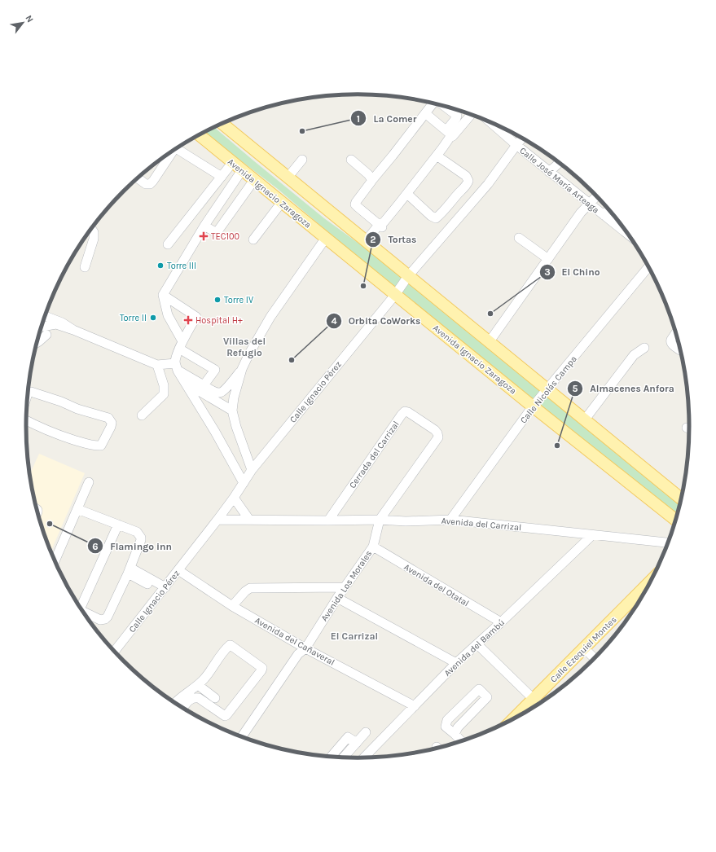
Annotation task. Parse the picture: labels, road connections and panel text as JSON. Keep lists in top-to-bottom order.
{
  "streets": {
    "main road": ["Avenida Ignacio Zaragoza", "Calle Ezequiel Montes"],
    "street": [
      "Calle José María Arteaga",
      "Calle Nicolás Campa",
      "Calle Ignacio Pérez",
      "Cerrada del Carrizal",
      "Avenida del Carrizal",
      "Avenida del Otatal",
      "Avenida Los Morales",
      "Avenida del Cañaveral",
      "Avenida del Bambú"
    ]
  },
  "crossings": [
    ["Calle José María Arteaga", "Calle Ignacio Pérez"],
    ["Avenida Ignacio Zaragoza", "Calle Nicolás Campa"],
    ["Avenida Ignacio Zaragoza", "Calle Ignacio Pérez"],
    ["Calle Nicolás Campa", "Avenida del Carrizal"],
    ["Calle Ignacio Pérez", "Avenida del Carrizal"],
    ["Calle Ignacio Pérez", "Avenida del Cañaveral"],
    ["Cerrada del Carrizal", "Avenida del Carrizal"],
    ["Cerrada del Carrizal", "Avenida Los Morales"],
    ["Avenida del Carrizal", "Avenida Los Morales"],
    ["Avenida del Carrizal", "Avenida del Bambú"],
    ["Avenida del Otatal", "Avenida Los Morales"],
    ["Avenida del Otatal", "Avenida del Bambú"],
    ["Avenida Los Morales", "Avenida del Cañaveral"],
    ["Avenida del Cañaveral", "Avenida del Bambú"]
  ],
  "districts": ["Villas del Refugio", "El Carrizal"],
  "places": {
    "other": [
      "La Comer",
      "Torre III",
      "Tortas",
      "Torre IV",
      "El Chino",
      "Torre II",
      "Orbita CoWorks",
      "Almacenes Anfora",
      "Flamingo inn"
    ],
    "health": ["TEC100", "Hospital H+"]
  },
  "north": "top right"
}
